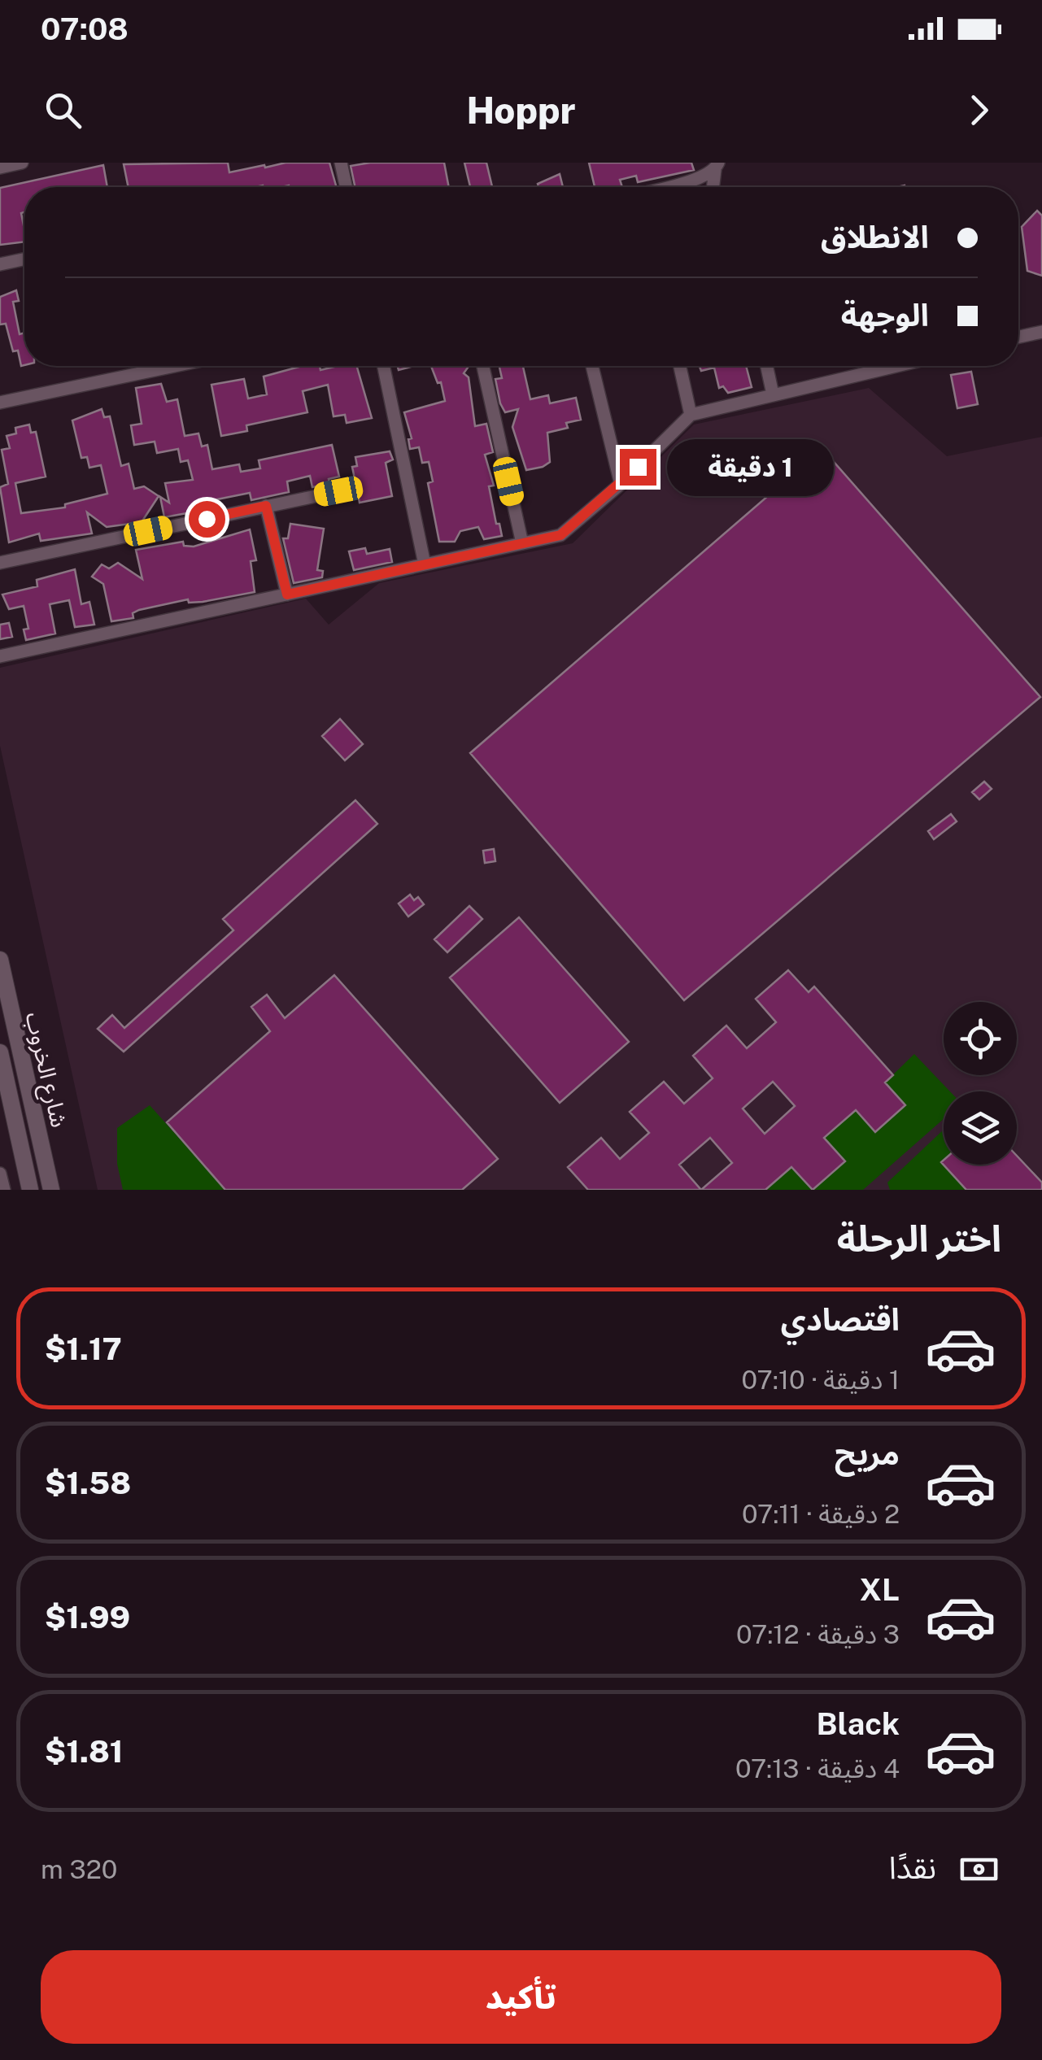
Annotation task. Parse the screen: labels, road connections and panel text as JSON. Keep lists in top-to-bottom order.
{
  "streets": {
    "main road": ["شارع الخروب"]
  },
  "page": {
    "status": "07:08",
    "header": "Hoppr",
    "banner": ["الانطلاق", "الوجهة"],
    "bubble": "1 دقيقة",
    "heading": "اختر الرحلة",
    "list": [
      {
        "name": "اقتصادي",
        "note": "1 دقيقة · 07:10",
        "value": "$1.17"
      },
      {
        "name": "مريح",
        "note": "2 دقيقة · 07:11",
        "value": "$1.58"
      },
      {
        "name": "XL",
        "note": "3 دقيقة · 07:12",
        "value": "$1.99"
      },
      {
        "name": "Black",
        "note": "4 دقيقة · 07:13",
        "value": "$1.81"
      }
    ],
    "pay": ["نقدًا", "320 m"],
    "buttons": "تأكيد"
  }
}
